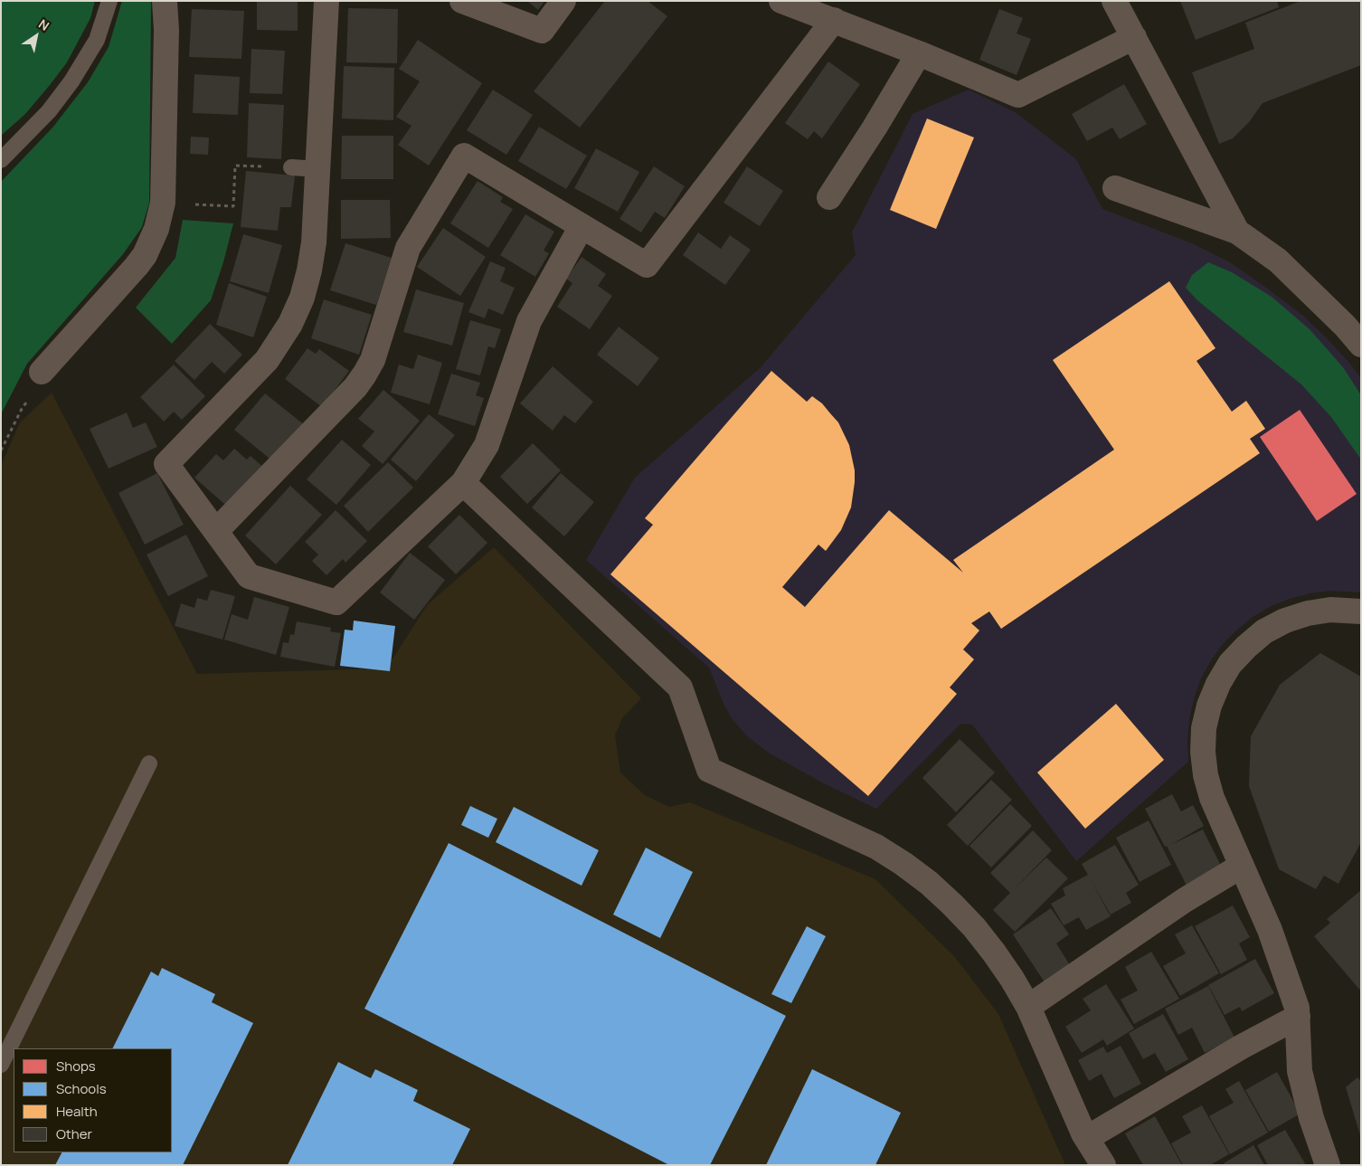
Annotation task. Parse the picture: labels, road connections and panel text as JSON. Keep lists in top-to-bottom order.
{
  "legend": [
    "Shops",
    "Schools",
    "Health",
    "Other"
  ],
  "north": "top right"
}
